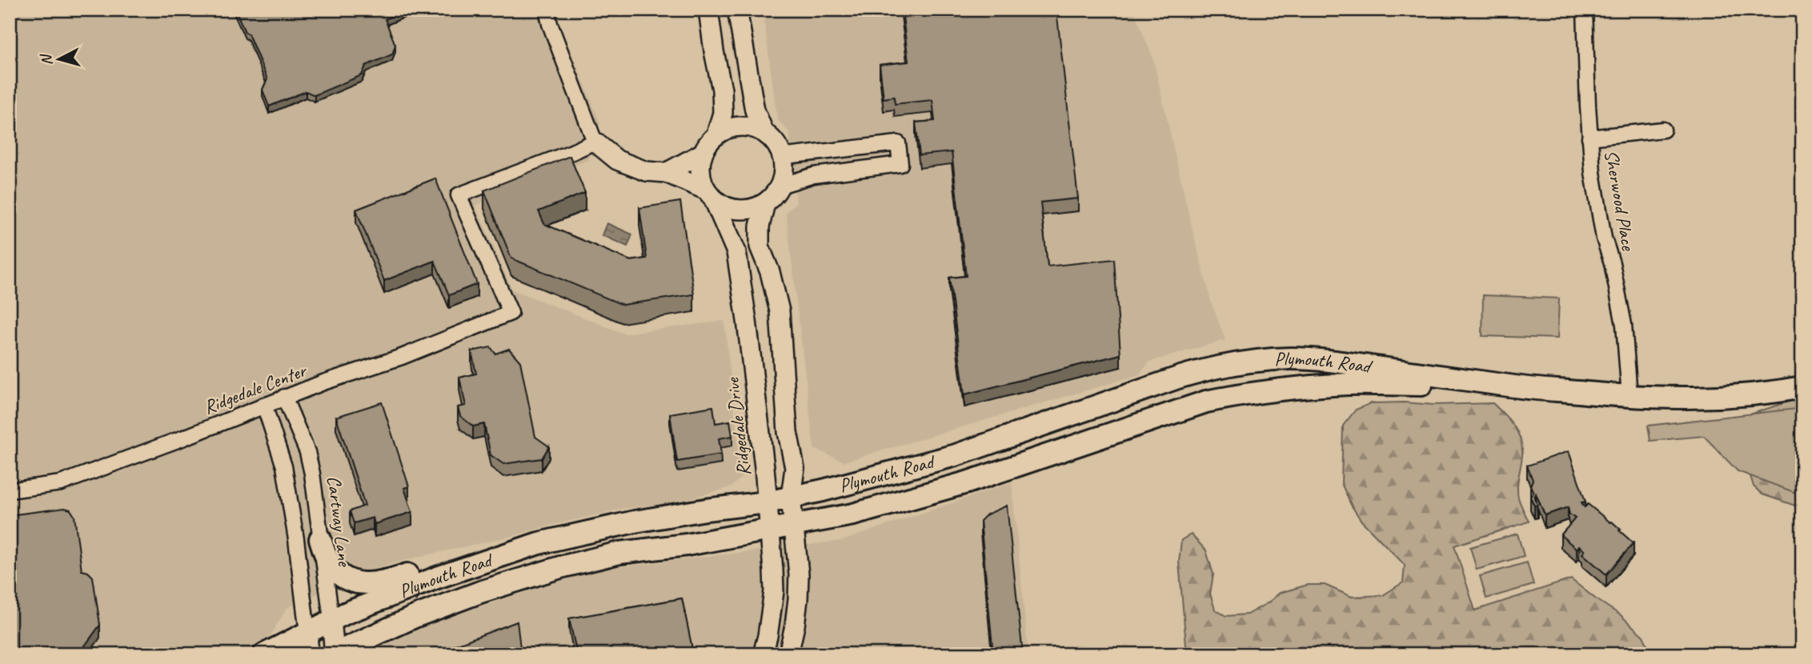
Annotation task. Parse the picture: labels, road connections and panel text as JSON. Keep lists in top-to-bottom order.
{
  "streets": {
    "main road": ["Plymouth Road"],
    "street": [
      "Sherwood Place",
      "Ridgedale Center",
      "Ridgedale Drive",
      "Cartway Lane"
    ]
  },
  "crossings": [
    ["Sherwood Place", "Plymouth Road"],
    ["Plymouth Road", "Ridgedale Drive"],
    ["Plymouth Road", "Cartway Lane"],
    ["Ridgedale Center", "Cartway Lane"]
  ],
  "north": "left"
}
